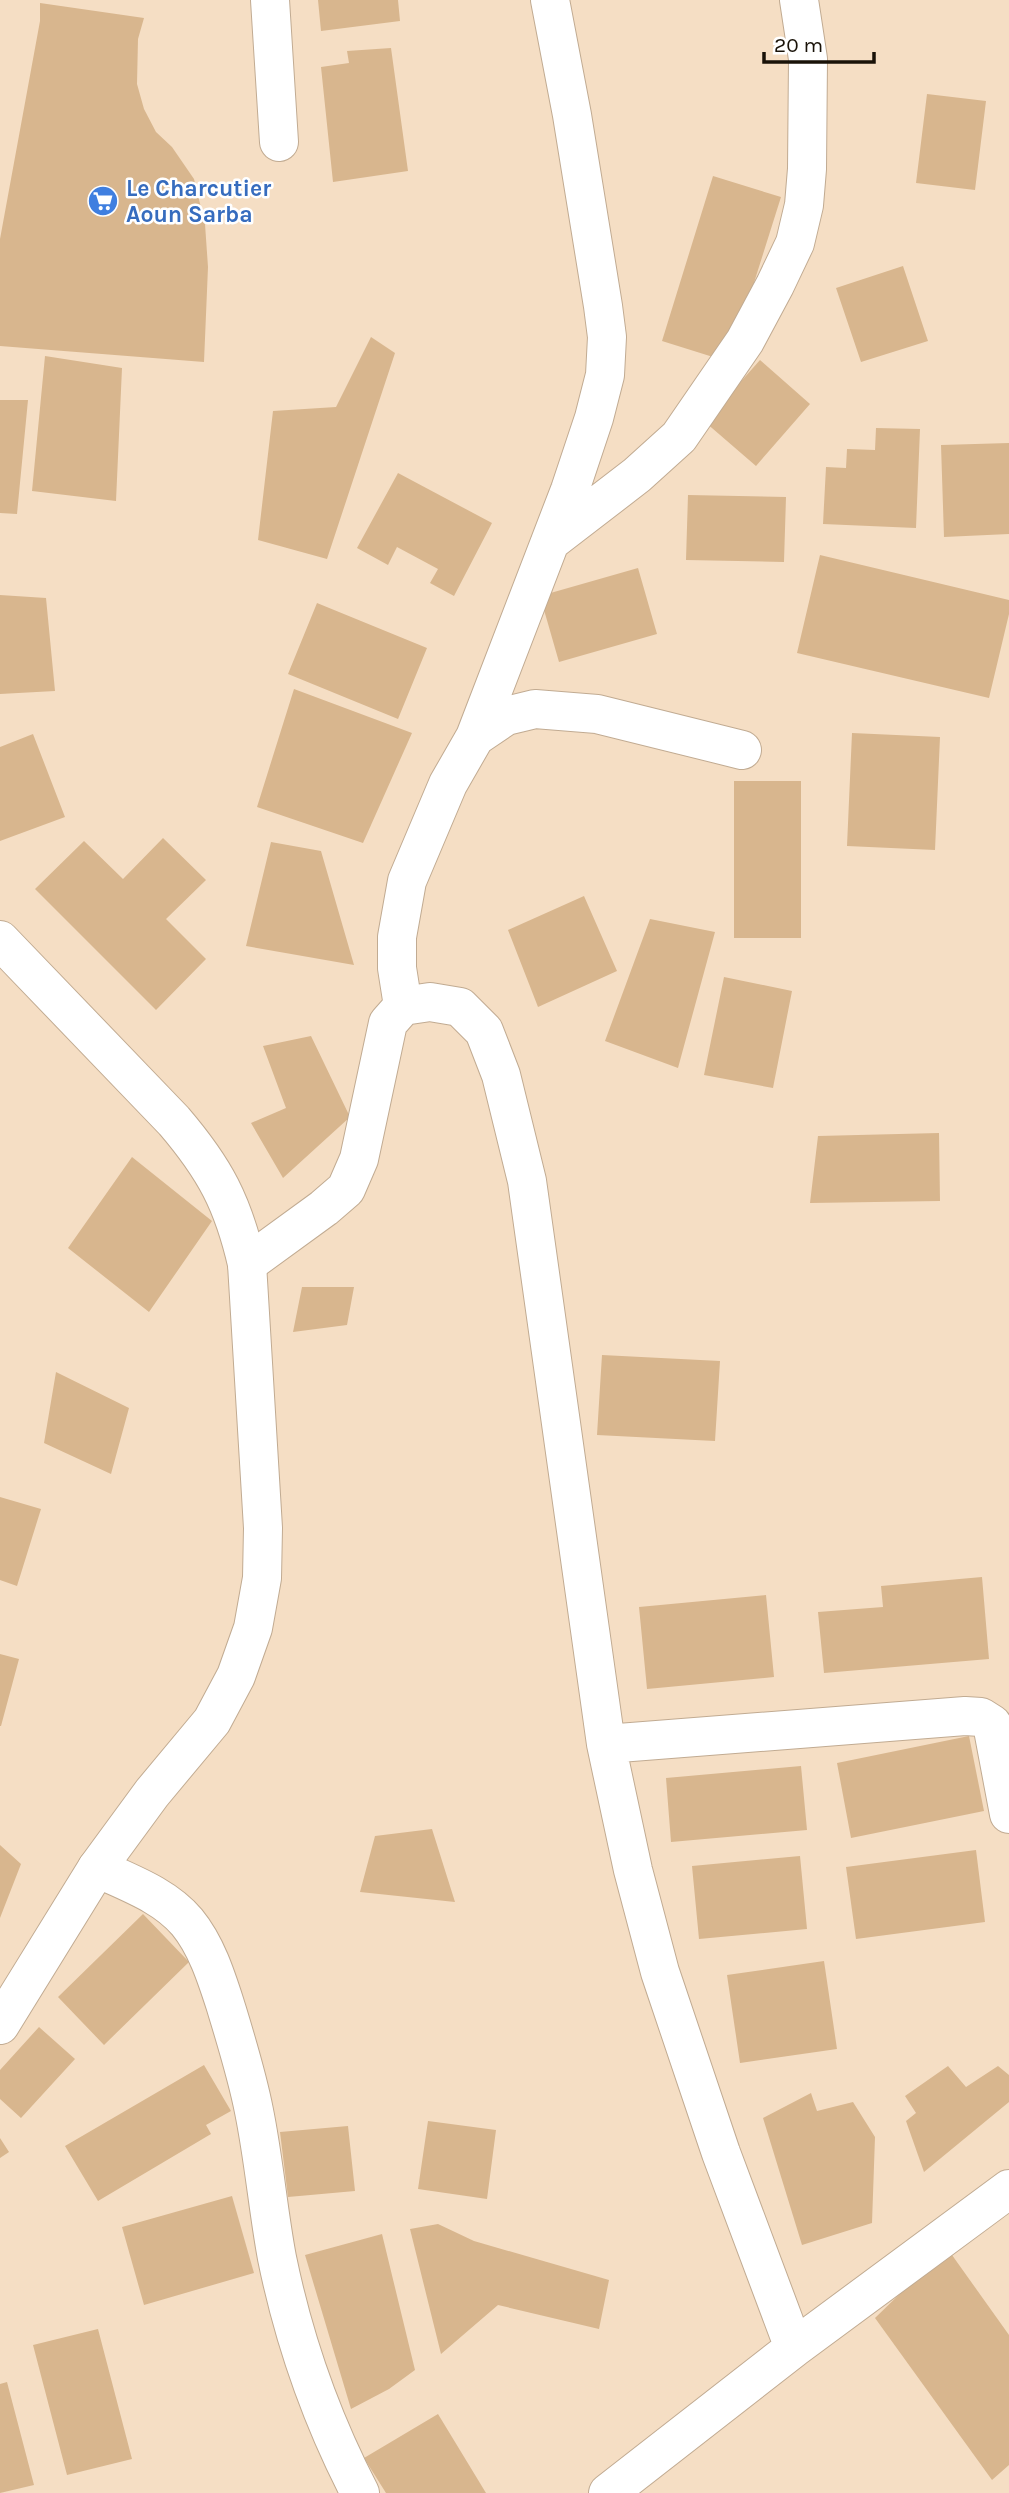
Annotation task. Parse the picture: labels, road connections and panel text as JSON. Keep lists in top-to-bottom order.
{
  "places": {
    "supermarket": ["Le Charcutier Aoun Sarba"]
  },
  "scale_bar": "20 m"
}
